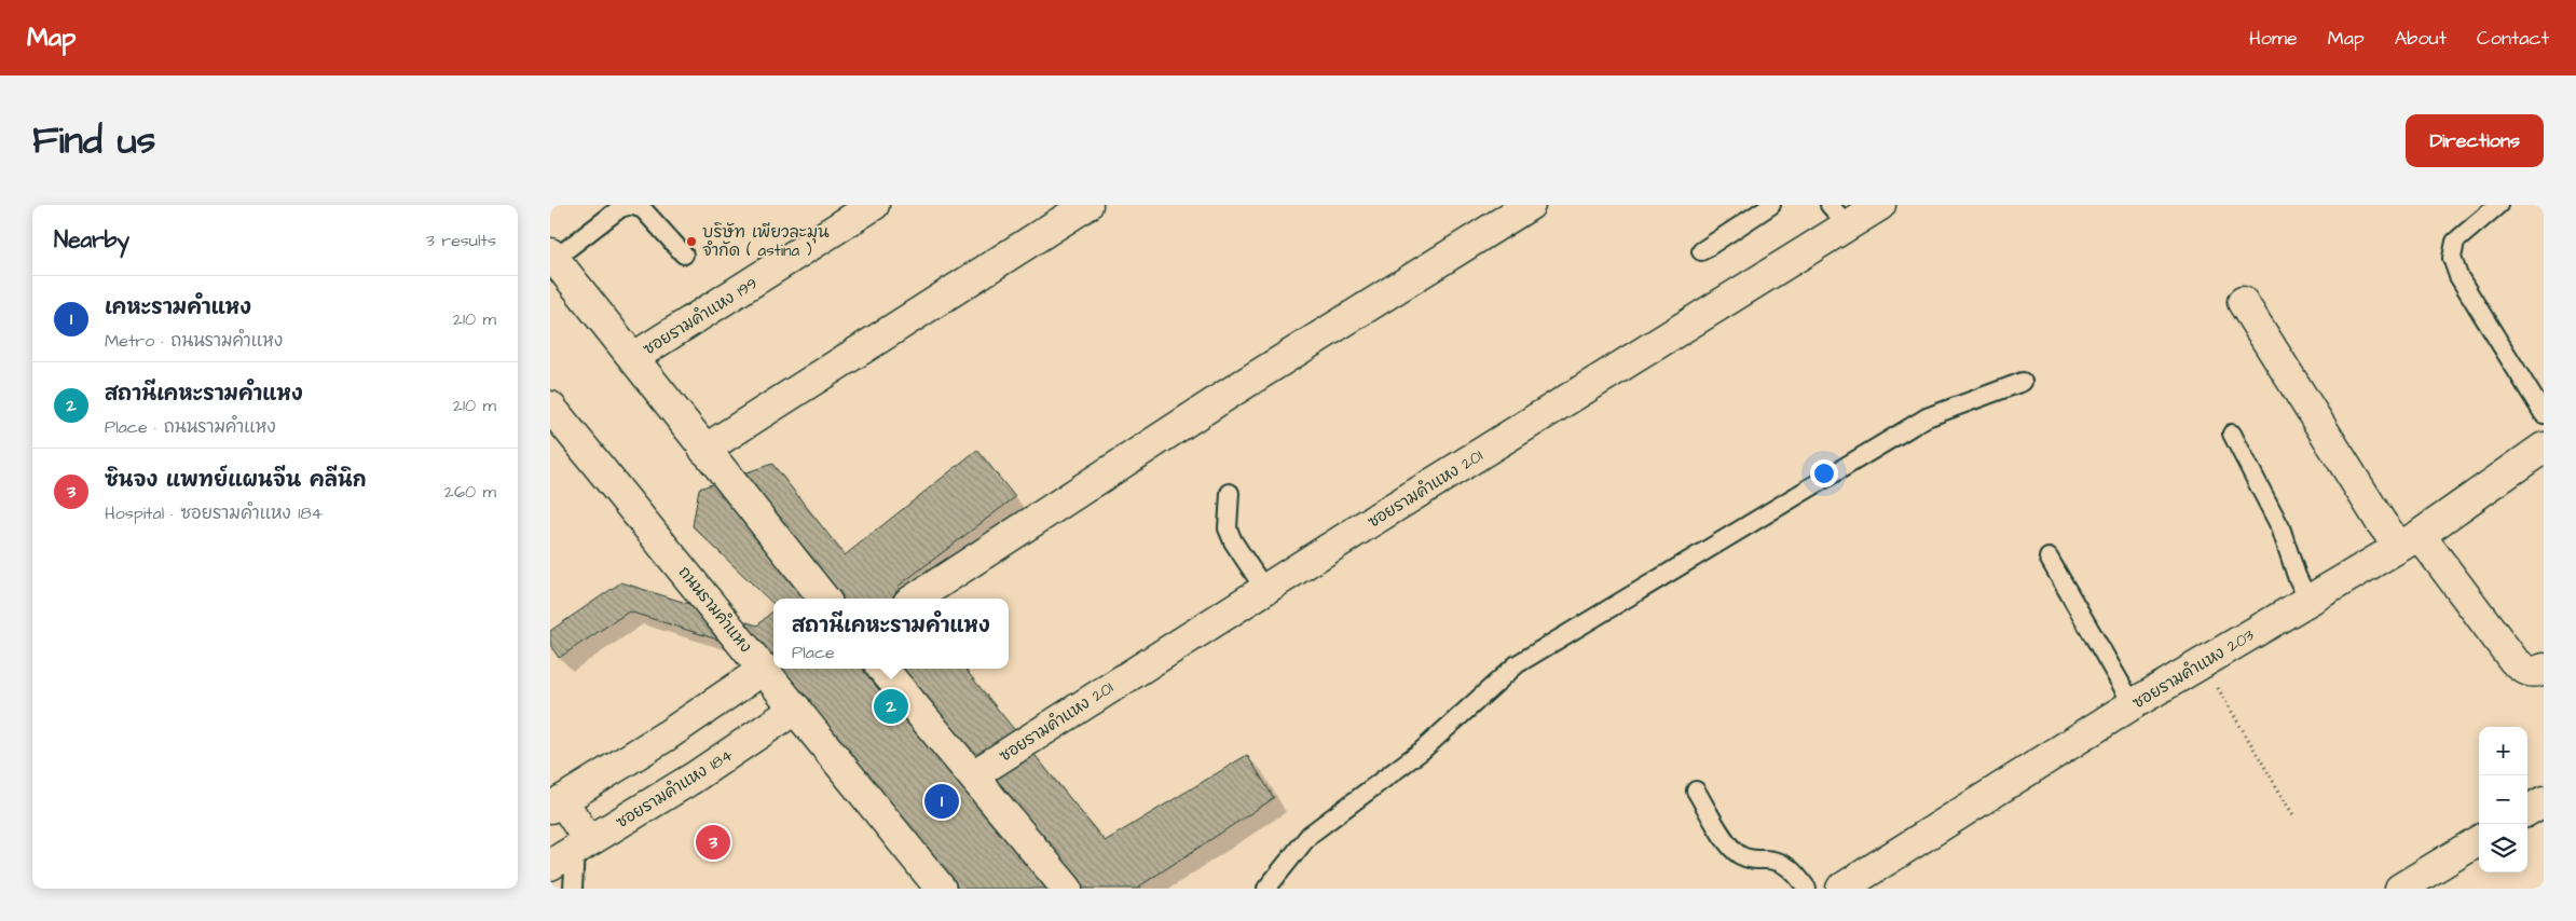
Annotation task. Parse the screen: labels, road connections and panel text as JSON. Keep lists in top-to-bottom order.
{
  "streets": {
    "street": [
      "ซอยรามคำแหง 199",
      "ซอยรามคำแหง 201",
      "ถนนรามคำแหง",
      "ซอยรามคำแหง 203",
      "ซอยรามคำแหง 184"
    ]
  },
  "crossings": [
    ["ถนนรามคำแหง", "ซอยรามคำแหง 184"]
  ],
  "places": ["บริษัท เพียวละมุน จำกัด ( astina )"],
  "page": {
    "header": "Map",
    "nav": [
      "Home",
      "Map",
      "About",
      "Contact"
    ],
    "title": "Find us",
    "buttons": "Directions",
    "heading": ["Nearby", "3 results"],
    "list": [
      {
        "mark": "1",
        "name": "เคหะรามคำแหง",
        "note": "Metro · ถนนรามคำแหง",
        "value": "210 m"
      },
      {
        "mark": "2",
        "name": "สถานีเคหะรามคำแหง",
        "note": "Place · ถนนรามคำแหง",
        "value": "210 m"
      },
      {
        "mark": "3",
        "name": "ซินจง แพทย์แผนจีน คลีนิก",
        "note": "Hospital · ซอยรามคำแหง 184",
        "value": "260 m"
      }
    ],
    "popup": ["สถานีเคหะรามคำแหง", "Place"],
    "pins": ["2", "1", "3"],
    "map_buttons": ["+", "−"]
  }
}
